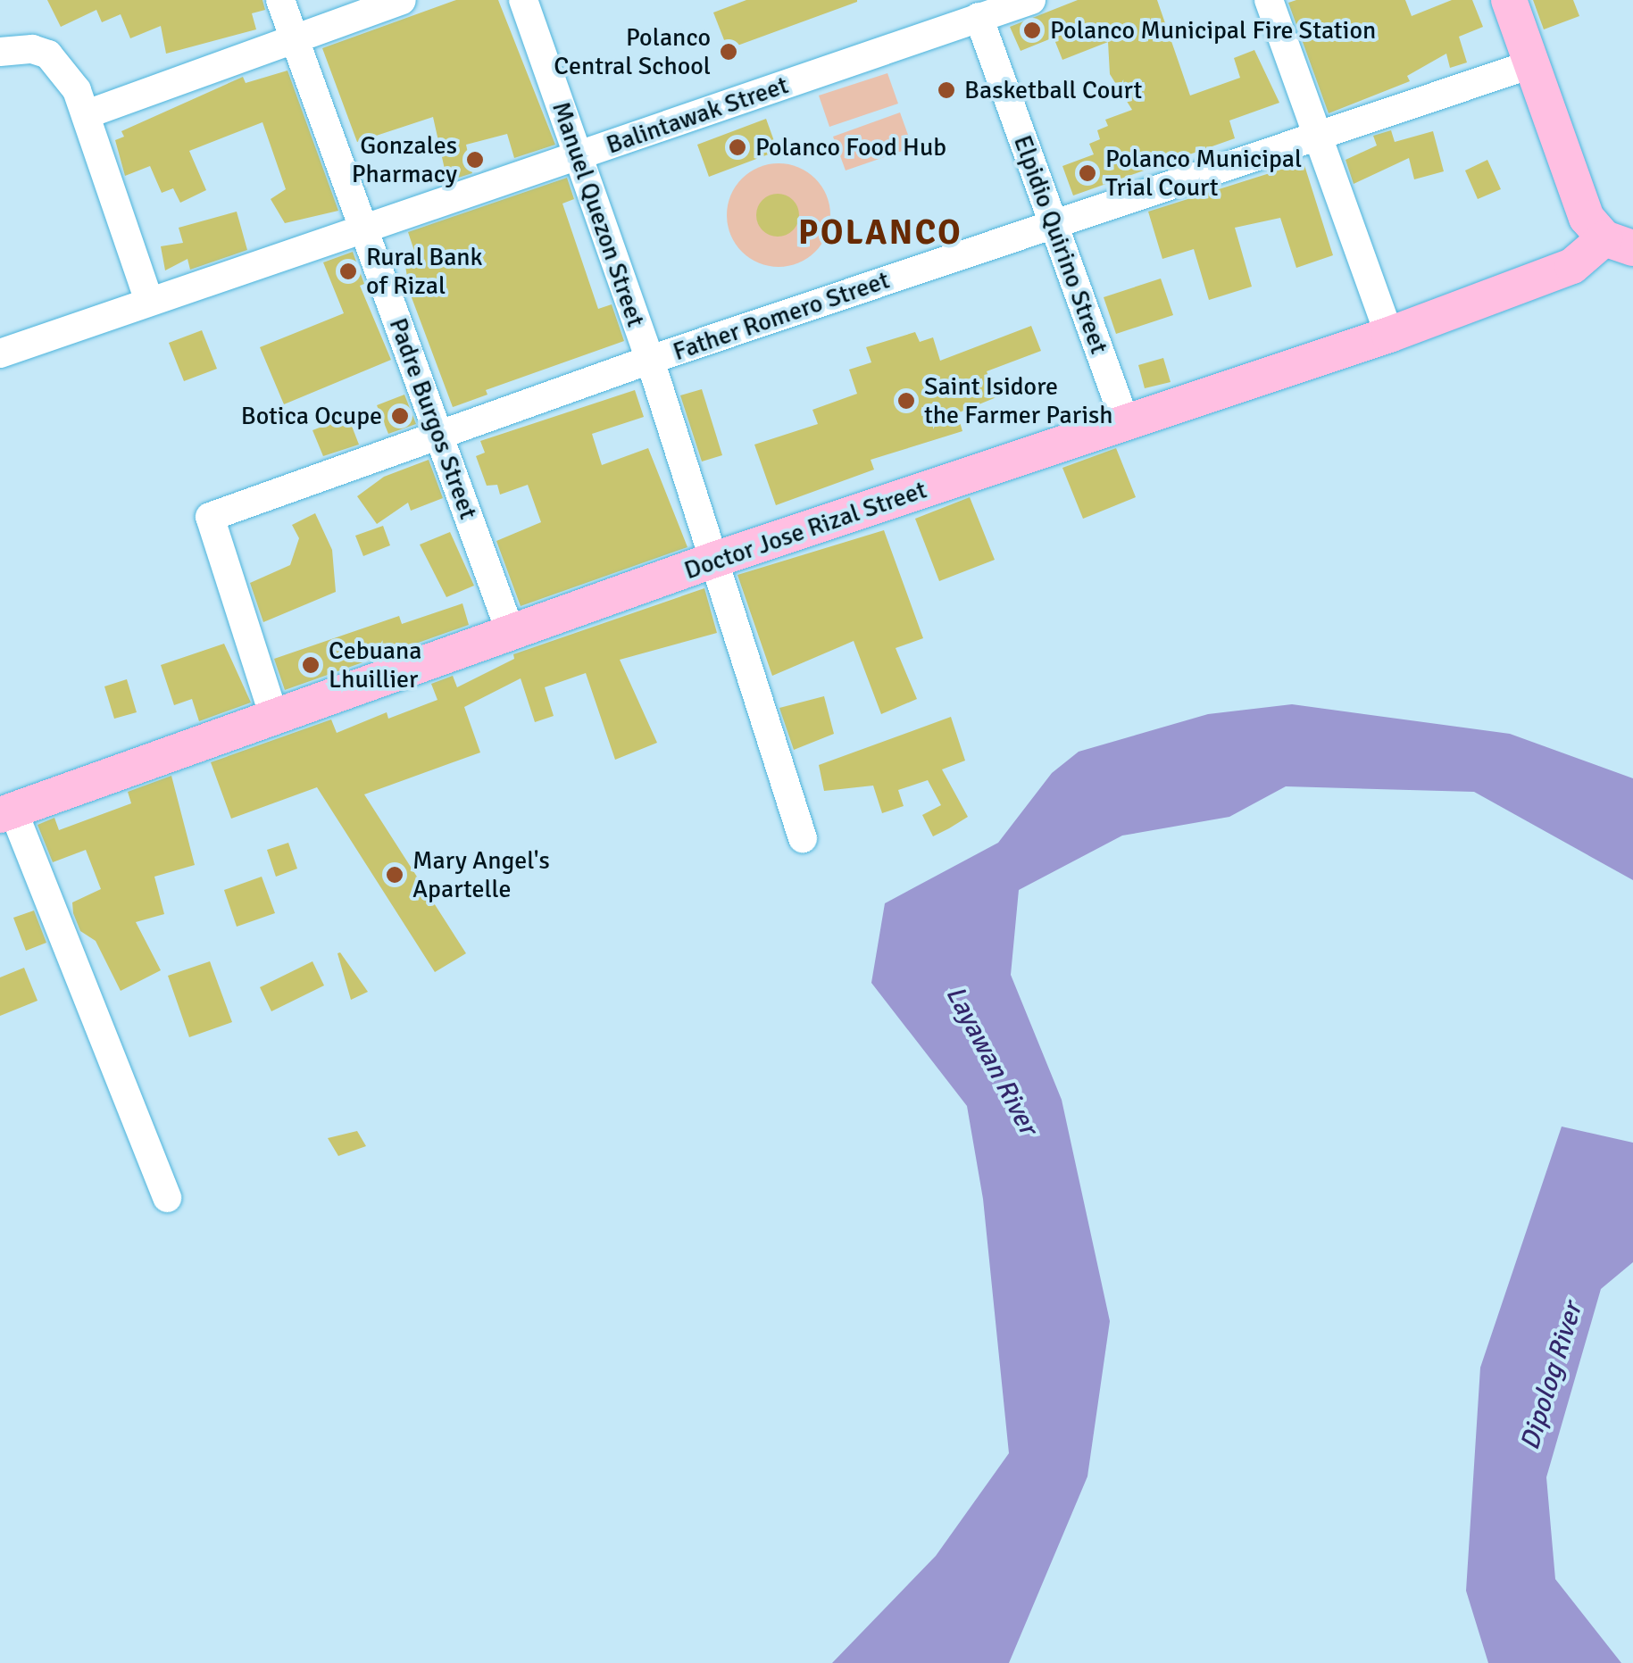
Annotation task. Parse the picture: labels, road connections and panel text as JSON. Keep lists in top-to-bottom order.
{
  "streets": {
    "main road": ["Doctor Jose Rizal Street"],
    "street": [
      "Balintawak Street",
      "Manuel Quezon Street",
      "Elpidio Quirino Street",
      "Father Romero Street",
      "Padre Burgos Street"
    ]
  },
  "crossings": [
    ["Balintawak Street", "Manuel Quezon Street"],
    ["Balintawak Street", "Elpidio Quirino Street"],
    ["Balintawak Street", "Padre Burgos Street"],
    ["Manuel Quezon Street", "Father Romero Street"],
    ["Manuel Quezon Street", "Doctor Jose Rizal Street"],
    ["Elpidio Quirino Street", "Father Romero Street"],
    ["Elpidio Quirino Street", "Doctor Jose Rizal Street"],
    ["Father Romero Street", "Padre Burgos Street"],
    ["Father Romero Street", "Doctor Jose Rizal Street"],
    ["Padre Burgos Street", "Doctor Jose Rizal Street"]
  ],
  "districts": ["POLANCO"],
  "water": ["Layawan River", "Dipolog River"],
  "places": [
    "Polanco Municipal Fire Station",
    "Polanco Central School",
    "Basketball Court",
    "Polanco Food Hub",
    "Gonzales Pharmacy",
    "Polanco Municipal Trial Court",
    "Rural Bank of Rizal",
    "Saint Isidore the Farmer Parish",
    "Botica Ocupe",
    "Cebuana Lhuillier",
    "Mary Angel's Apartelle"
  ]
}
